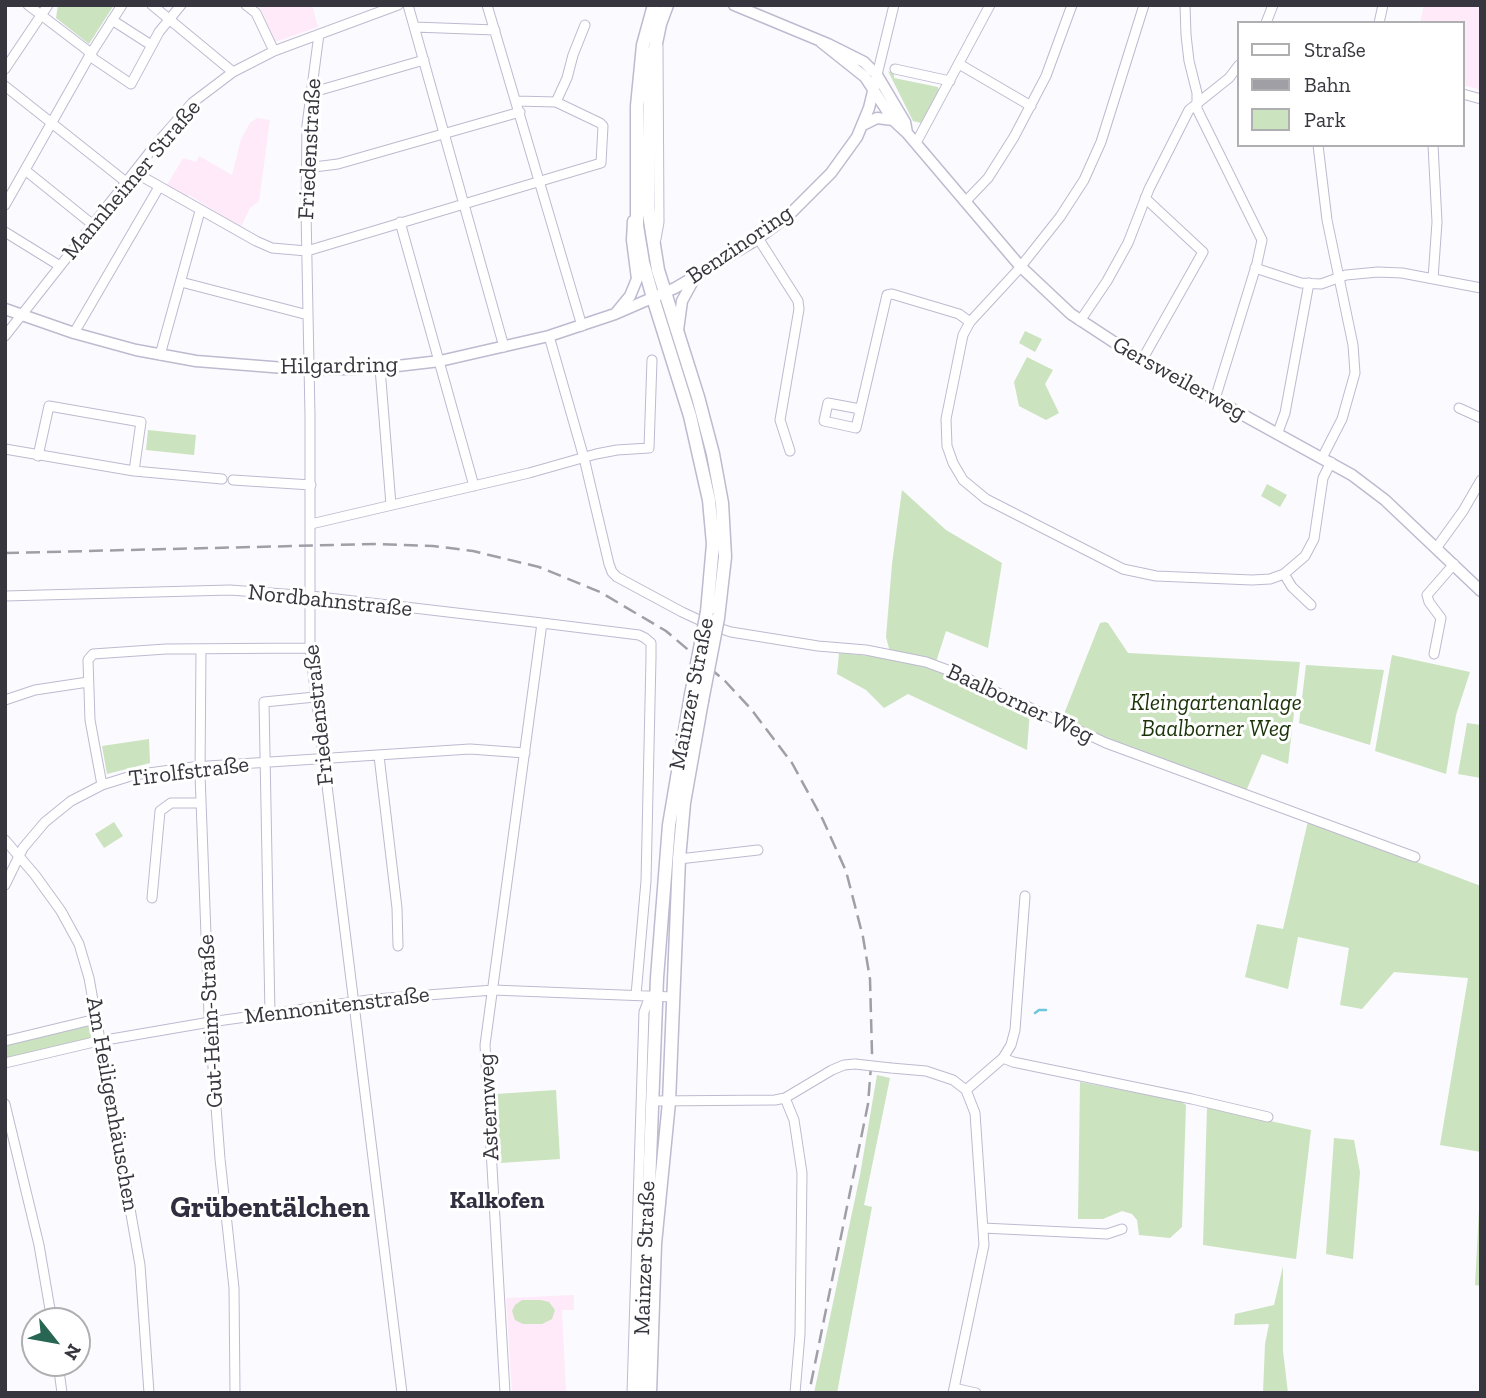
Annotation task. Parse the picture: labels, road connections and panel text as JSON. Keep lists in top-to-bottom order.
{
  "streets": {
    "main road": ["Mainzer Straße"],
    "street": [
      "Friedenstraße",
      "Mannheimer Straße",
      "Benzinoring",
      "Hilgardring",
      "Gersweilerweg",
      "Nordbahnstraße",
      "Baalborner Weg",
      "Tirolfstraße",
      "Mennonitenstraße",
      "Gut-Heim-Straße",
      "Am Heiligenhäuschen",
      "Asternweg"
    ]
  },
  "crossings": [
    ["Friedenstraße", "Mannheimer Straße"],
    ["Friedenstraße", "Hilgardring"],
    ["Friedenstraße", "Nordbahnstraße"],
    ["Friedenstraße", "Tirolfstraße"],
    ["Friedenstraße", "Mennonitenstraße"],
    ["Mannheimer Straße", "Hilgardring"],
    ["Benzinoring", "Hilgardring"],
    ["Benzinoring", "Gersweilerweg"],
    ["Benzinoring", "Mainzer Straße"],
    ["Hilgardring", "Mainzer Straße"],
    ["Hilgardring", "Baalborner Weg"],
    ["Nordbahnstraße", "Mainzer Straße"],
    ["Nordbahnstraße", "Asternweg"],
    ["Mainzer Straße", "Mennonitenstraße"],
    ["Tirolfstraße", "Gut-Heim-Straße"],
    ["Tirolfstraße", "Am Heiligenhäuschen"],
    ["Tirolfstraße", "Asternweg"],
    ["Mennonitenstraße", "Gut-Heim-Straße"],
    ["Mennonitenstraße", "Am Heiligenhäuschen"],
    ["Mennonitenstraße", "Asternweg"]
  ],
  "districts": ["Kalkofen", "Grübentälchen"],
  "parks": ["Kleingartenanlage Baalborner Weg"],
  "legend": ["Straße", "Bahn", "Park"],
  "north": "bottom right"
}
